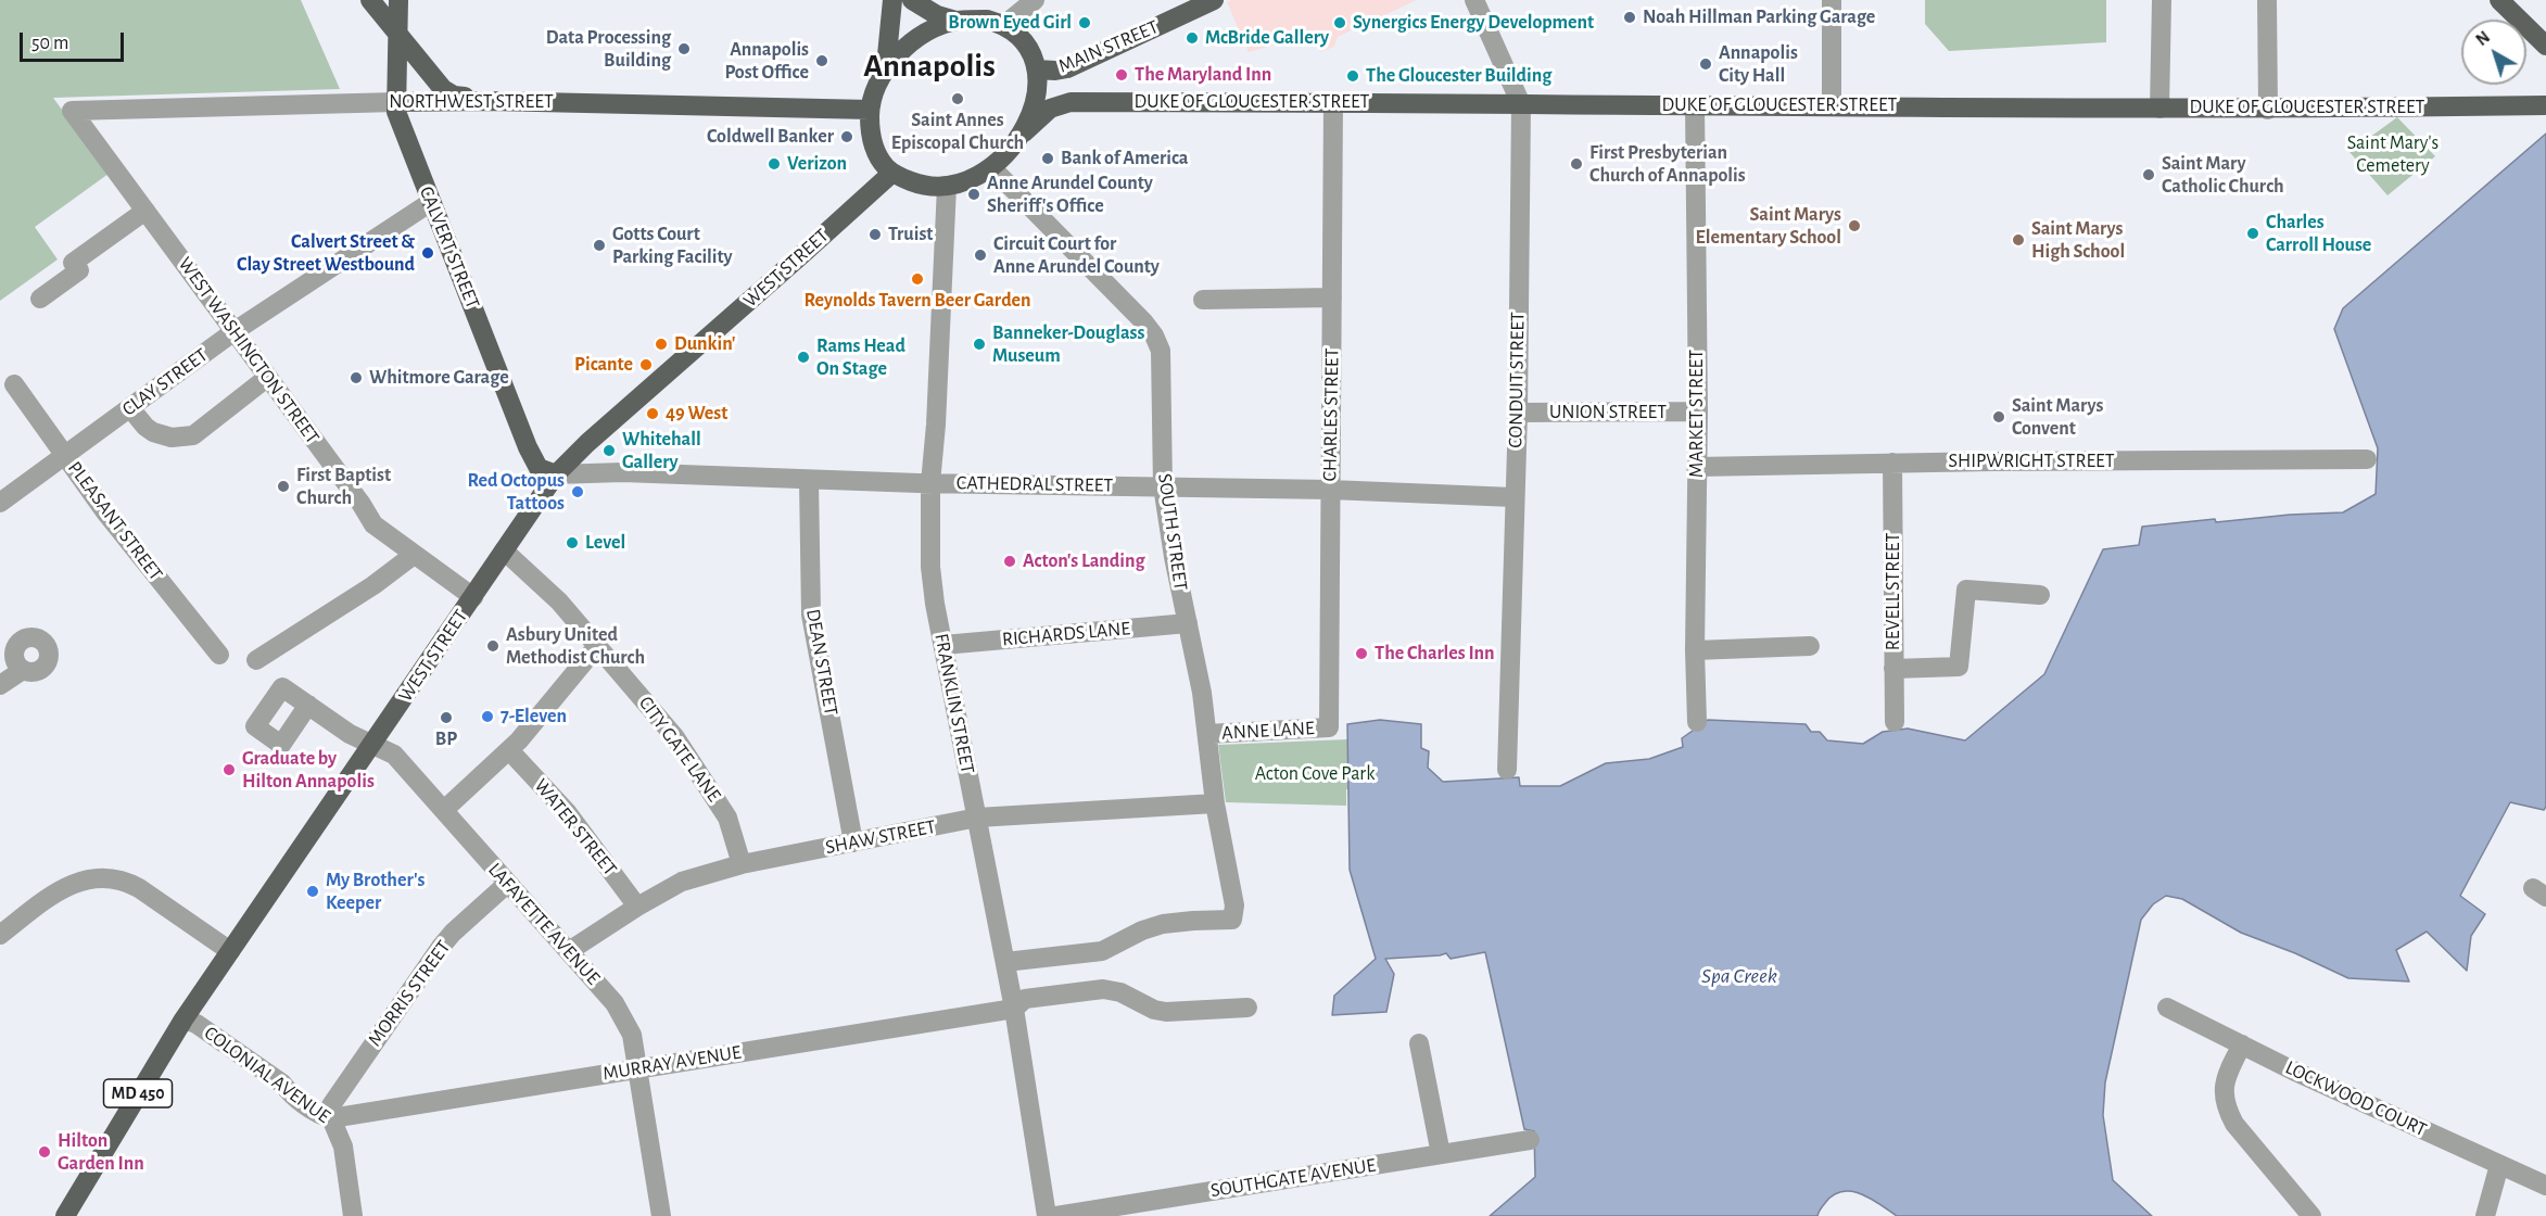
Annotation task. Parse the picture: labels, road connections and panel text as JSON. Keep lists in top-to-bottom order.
{
  "streets": {
    "main road": [
      "MAIN STREET",
      "NORTHWEST STREET",
      "DUKE OF GLOUCESTER STREET",
      "CALVERT STREET",
      "WEST STREET",
      "MD 450"
    ],
    "street": [
      "WEST WASHINGTON STREET",
      "CONDUIT STREET",
      "CLAY STREET",
      "UNION STREET",
      "MARKET STREET",
      "CHARLES STREET",
      "SHIPWRIGHT STREET",
      "CATHEDRAL STREET",
      "PLEASANT STREET",
      "SOUTH STREET",
      "REVELL STREET",
      "RICHARDS LANE",
      "DEAN STREET",
      "FRANKLIN STREET",
      "ANNE LANE",
      "CITY GATE LANE",
      "WATER STREET",
      "SHAW STREET",
      "LAFAYETTE AVENUE",
      "MORRIS STREET",
      "MURRAY AVENUE",
      "COLONIAL AVENUE",
      "LOCKWOOD COURT",
      "SOUTHGATE AVENUE"
    ]
  },
  "crossings": [
    ["MAIN STREET", "NORTHWEST STREET"],
    ["MAIN STREET", "DUKE OF GLOUCESTER STREET"],
    ["MAIN STREET", "WEST STREET"],
    ["MAIN STREET", "SOUTH STREET"],
    ["MAIN STREET", "FRANKLIN STREET"],
    ["NORTHWEST STREET", "DUKE OF GLOUCESTER STREET"],
    ["NORTHWEST STREET", "CALVERT STREET"],
    ["NORTHWEST STREET", "WEST STREET"],
    ["NORTHWEST STREET", "WEST WASHINGTON STREET"],
    ["NORTHWEST STREET", "SOUTH STREET"],
    ["NORTHWEST STREET", "FRANKLIN STREET"],
    ["DUKE OF GLOUCESTER STREET", "WEST STREET"],
    ["DUKE OF GLOUCESTER STREET", "CONDUIT STREET"],
    ["DUKE OF GLOUCESTER STREET", "MARKET STREET"],
    ["DUKE OF GLOUCESTER STREET", "CHARLES STREET"],
    ["DUKE OF GLOUCESTER STREET", "SOUTH STREET"],
    ["DUKE OF GLOUCESTER STREET", "FRANKLIN STREET"],
    ["CALVERT STREET", "WEST STREET"],
    ["CALVERT STREET", "CLAY STREET"],
    ["CALVERT STREET", "CATHEDRAL STREET"],
    ["WEST STREET", "WEST WASHINGTON STREET"],
    ["WEST STREET", "CATHEDRAL STREET"],
    ["WEST STREET", "SOUTH STREET"],
    ["WEST STREET", "FRANKLIN STREET"],
    ["WEST STREET", "CITY GATE LANE"],
    ["WEST STREET", "LAFAYETTE AVENUE"],
    ["WEST STREET", "COLONIAL AVENUE"],
    ["WEST WASHINGTON STREET", "CLAY STREET"],
    ["CONDUIT STREET", "UNION STREET"],
    ["CONDUIT STREET", "CATHEDRAL STREET"],
    ["CLAY STREET", "PLEASANT STREET"],
    ["UNION STREET", "MARKET STREET"],
    ["MARKET STREET", "SHIPWRIGHT STREET"],
    ["CHARLES STREET", "CATHEDRAL STREET"],
    ["CHARLES STREET", "ANNE LANE"],
    ["SHIPWRIGHT STREET", "REVELL STREET"],
    ["CATHEDRAL STREET", "SOUTH STREET"],
    ["CATHEDRAL STREET", "DEAN STREET"],
    ["CATHEDRAL STREET", "FRANKLIN STREET"],
    ["SOUTH STREET", "RICHARDS LANE"],
    ["SOUTH STREET", "FRANKLIN STREET"],
    ["SOUTH STREET", "ANNE LANE"],
    ["SOUTH STREET", "SHAW STREET"],
    ["RICHARDS LANE", "FRANKLIN STREET"],
    ["DEAN STREET", "SHAW STREET"],
    ["FRANKLIN STREET", "SHAW STREET"],
    ["FRANKLIN STREET", "MURRAY AVENUE"],
    ["CITY GATE LANE", "SHAW STREET"],
    ["WATER STREET", "SHAW STREET"],
    ["SHAW STREET", "LAFAYETTE AVENUE"],
    ["LAFAYETTE AVENUE", "MORRIS STREET"],
    ["LAFAYETTE AVENUE", "MURRAY AVENUE"],
    ["MORRIS STREET", "MURRAY AVENUE"],
    ["MORRIS STREET", "COLONIAL AVENUE"],
    ["MURRAY AVENUE", "COLONIAL AVENUE"]
  ],
  "districts": ["Annapolis"],
  "water": ["Spa Creek"],
  "parks": ["Saint Mary's Cemetery", "Acton Cove Park"],
  "places": [
    "Noah Hillman Parking Garage",
    "Brown Eyed Girl",
    "Synergics Energy Development",
    "McBride Gallery",
    "Data Processing Building",
    "Annapolis Post Office",
    "Annapolis City Hall",
    "The Maryland Inn",
    "The Gloucester Building",
    "Saint Annes Episcopal Church",
    "Coldwell Banker",
    "Bank of America",
    "Verizon",
    "First Presbyterian Church of Annapolis",
    "Saint Mary Catholic Church",
    "Anne Arundel County Sheriff's Office",
    "Saint Marys Elementary School",
    "Charles Carroll House",
    "Truist",
    "Saint Marys High School",
    "Gotts Court Parking Facility",
    "Calvert Street & Clay Street Westbound",
    "Circuit Court for Anne Arundel County",
    "Reynolds Tavern Beer Garden",
    "Dunkin'",
    "Banneker-Douglass Museum",
    "Rams Head On Stage",
    "Picante",
    "Whitmore Garage",
    "49 West",
    "Saint Marys Convent",
    "Whitehall Gallery",
    "First Baptist Church",
    "Red Octopus Tattoos",
    "Level",
    "Acton's Landing",
    "Asbury United Methodist Church",
    "The Charles Inn",
    "7-Eleven",
    "BP",
    "Graduate by Hilton Annapolis",
    "My Brother's Keeper",
    "Hilton Garden Inn"
  ],
  "scale_bar": "50 m",
  "north": "top left"
}
